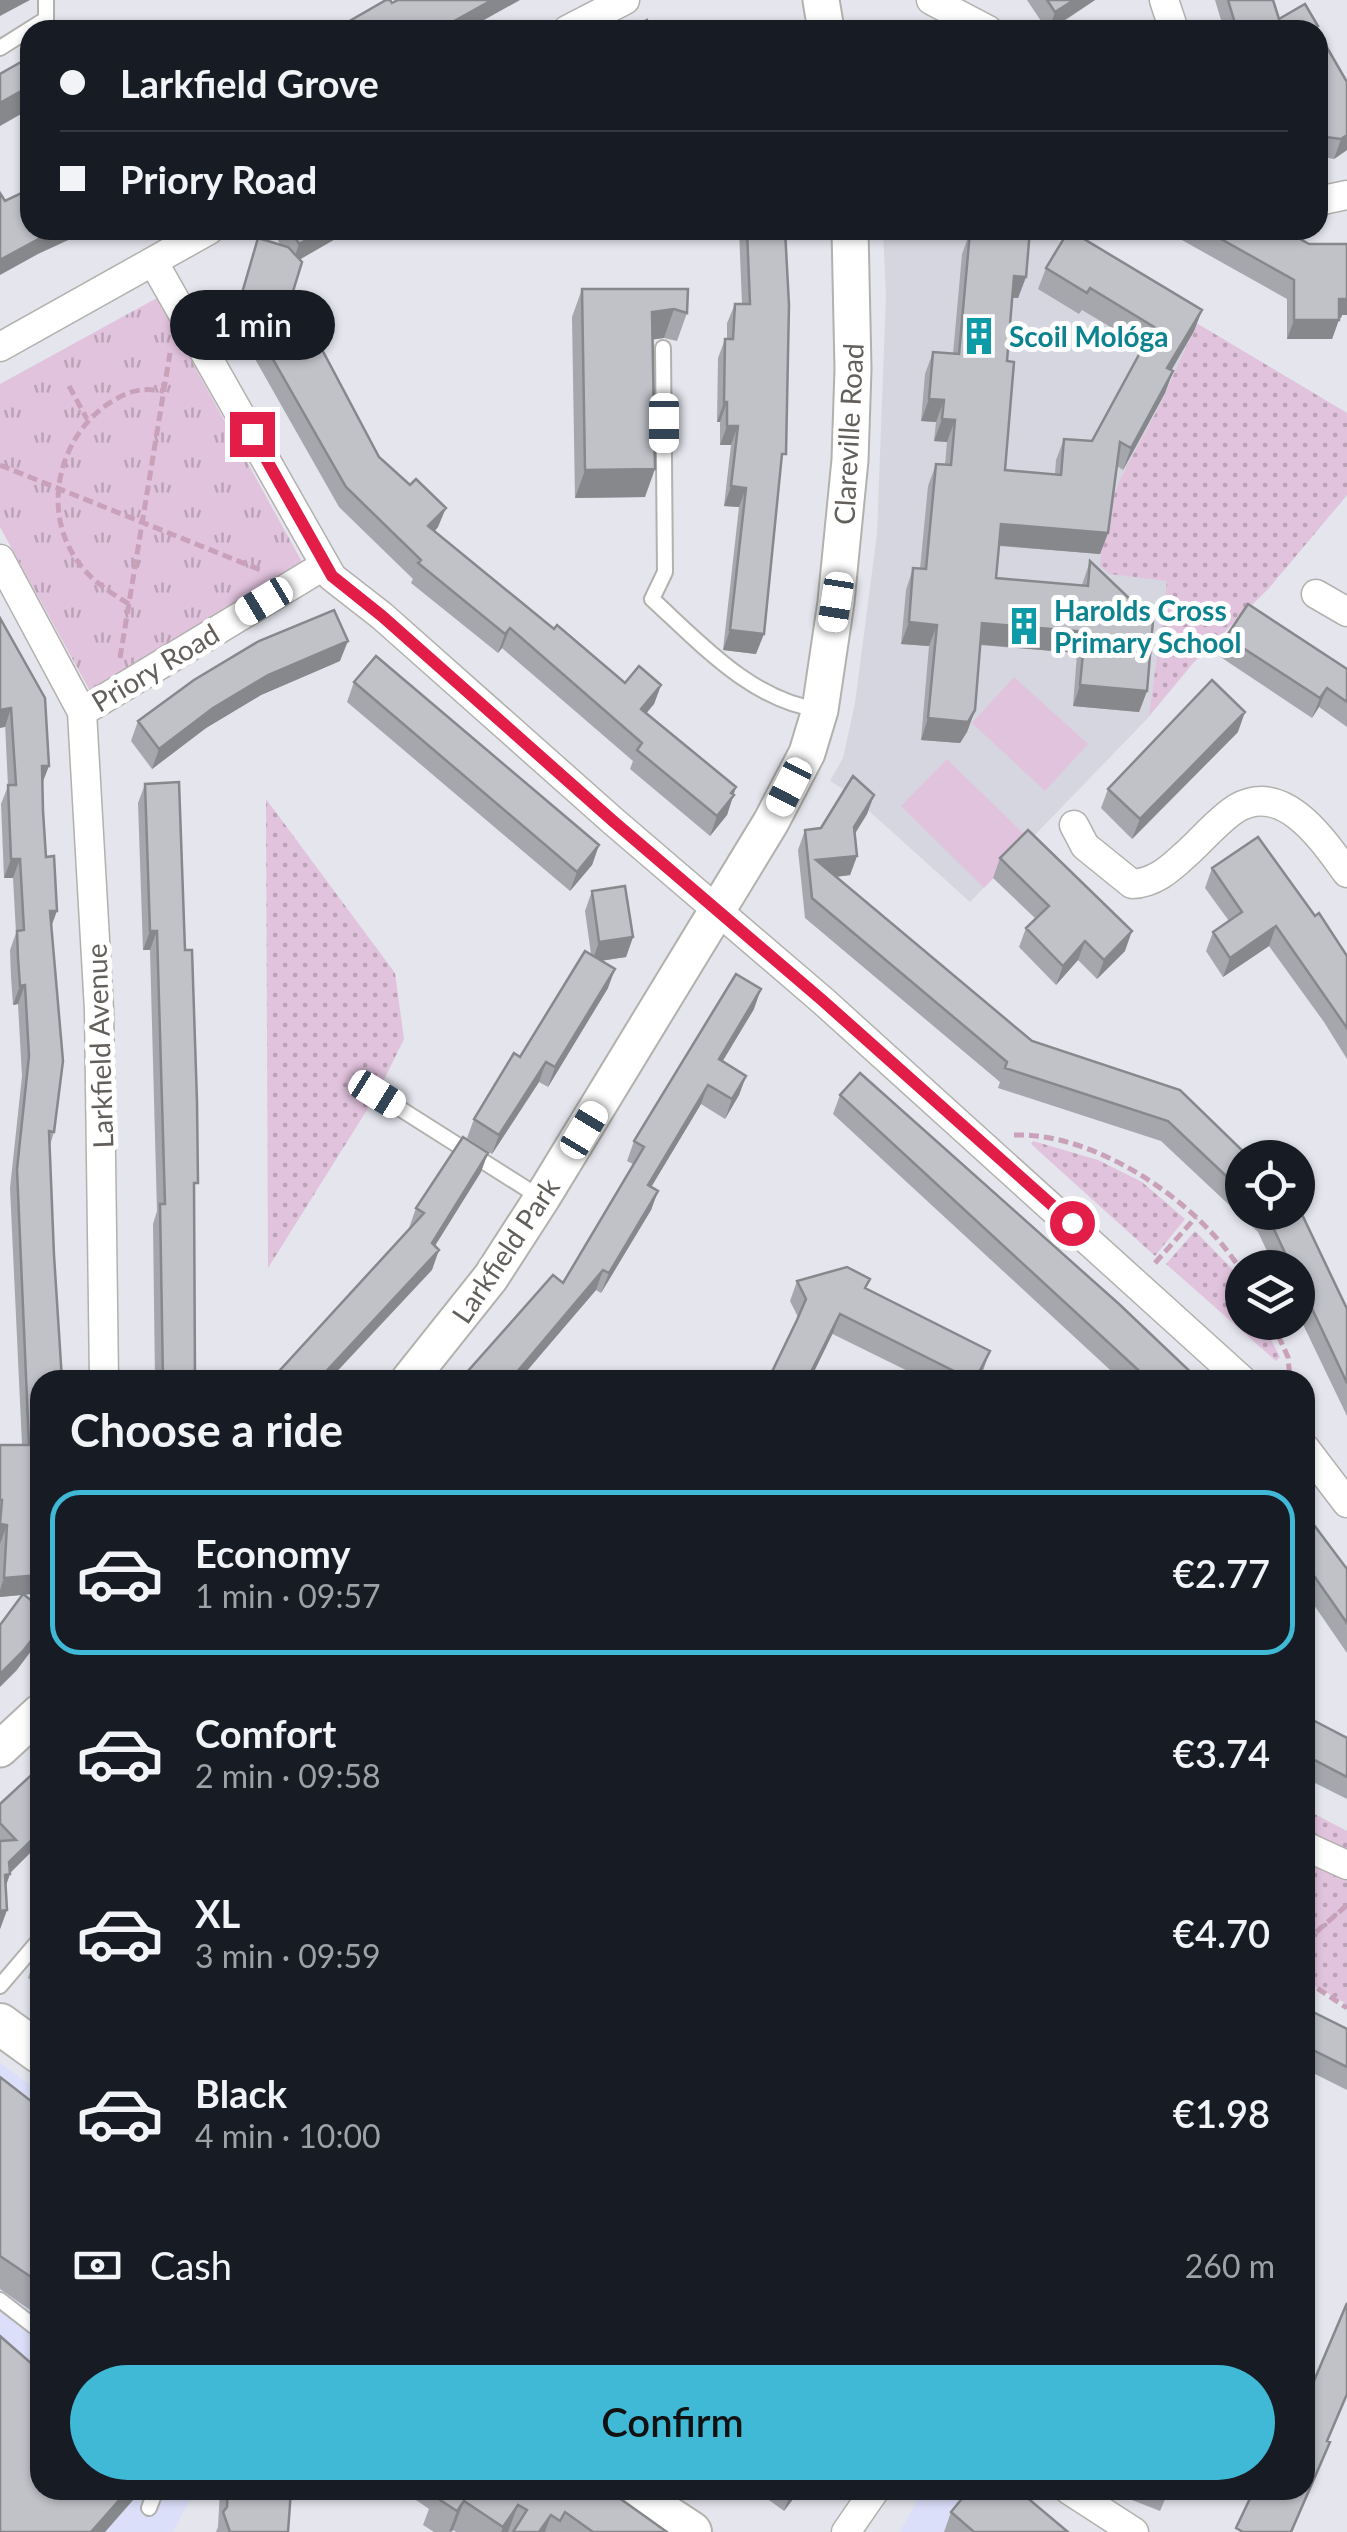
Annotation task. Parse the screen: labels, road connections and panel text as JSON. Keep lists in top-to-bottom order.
{
  "streets": {
    "street": [
      "Clareville Road",
      "Priory Road",
      "Larkfield Avenue",
      "Larkfield Park"
    ]
  },
  "crossings": [
    ["Clareville Road", "Larkfield Park"],
    ["Priory Road", "Larkfield Avenue"]
  ],
  "places": {
    "building": ["Scoil Mológa", "Harolds Cross Primary School"]
  },
  "page": {
    "banner": ["Larkfield Grove", "Priory Road"],
    "bubble": "1 min",
    "heading": "Choose a ride",
    "list": [
      {
        "name": "Economy",
        "note": "1 min · 09:57",
        "value": "€2.77"
      },
      {
        "name": "Comfort",
        "note": "2 min · 09:58",
        "value": "€3.74"
      },
      {
        "name": "XL",
        "note": "3 min · 09:59",
        "value": "€4.70"
      },
      {
        "name": "Black",
        "note": "4 min · 10:00",
        "value": "€1.98"
      }
    ],
    "pay": ["Cash", "260 m"],
    "buttons": "Confirm"
  }
}
